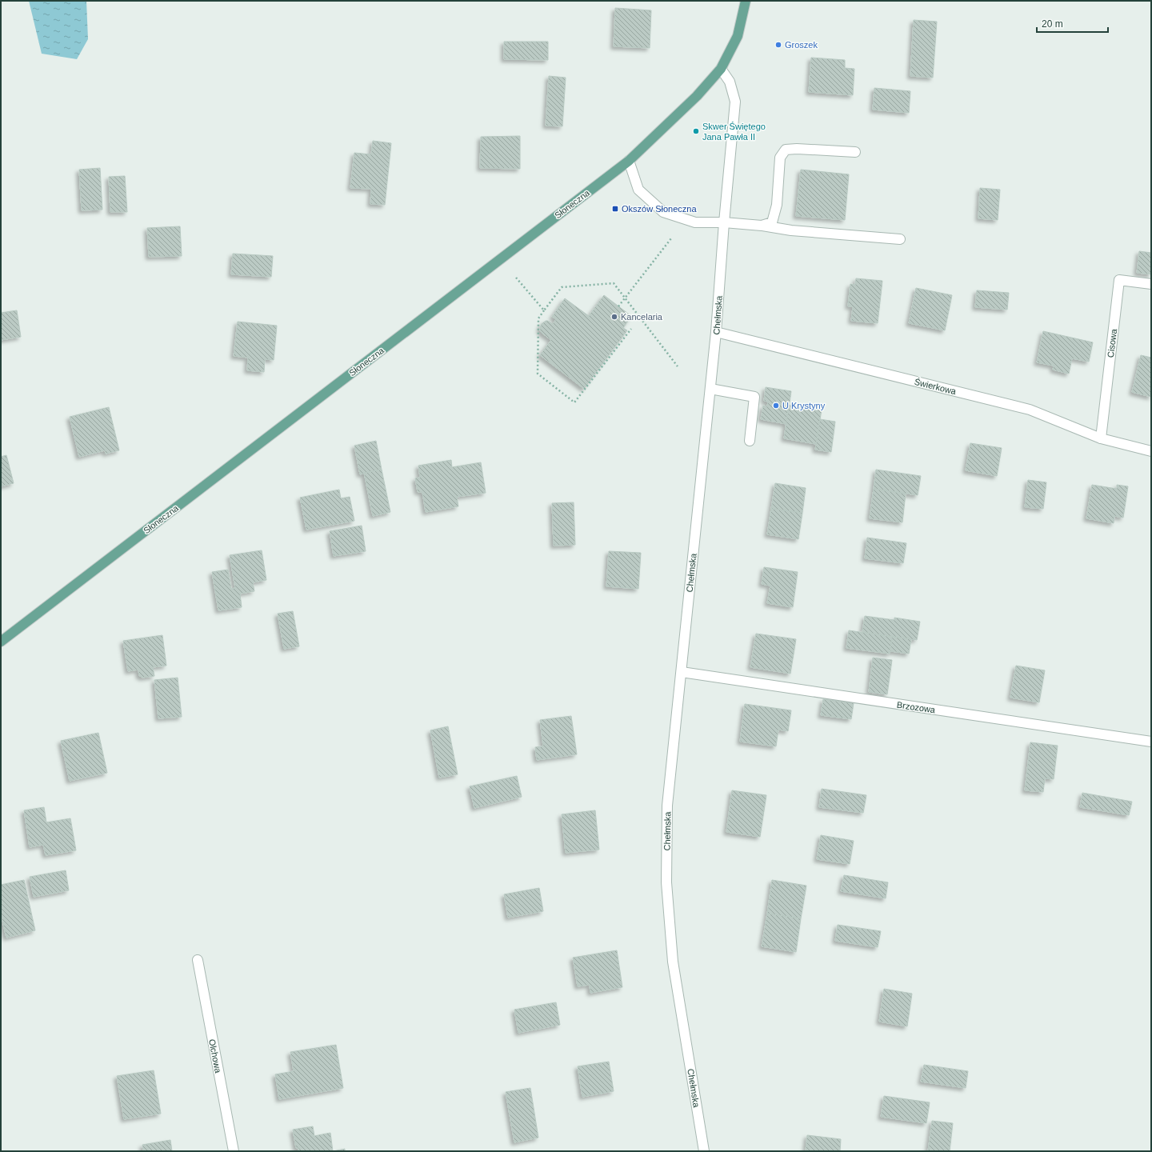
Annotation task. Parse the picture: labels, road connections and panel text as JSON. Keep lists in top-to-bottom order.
{
  "streets": {
    "main road": ["Słoneczna"],
    "street": [
      "Chełmska",
      "Cisowa",
      "Świerkowa",
      "Brzozowa",
      "Olchowa"
    ]
  },
  "crossings": [
    ["Słoneczna", "Chełmska"],
    ["Chełmska", "Świerkowa"],
    ["Chełmska", "Brzozowa"],
    ["Cisowa", "Świerkowa"]
  ],
  "places": {
    "other": [
      "Groszek",
      "Skwer Świętego Jana Pawła II",
      "Kancelaria",
      "U Krystyny"
    ],
    "transit": ["Okszów Słoneczna"]
  },
  "scale_bar": "20 m"
}
